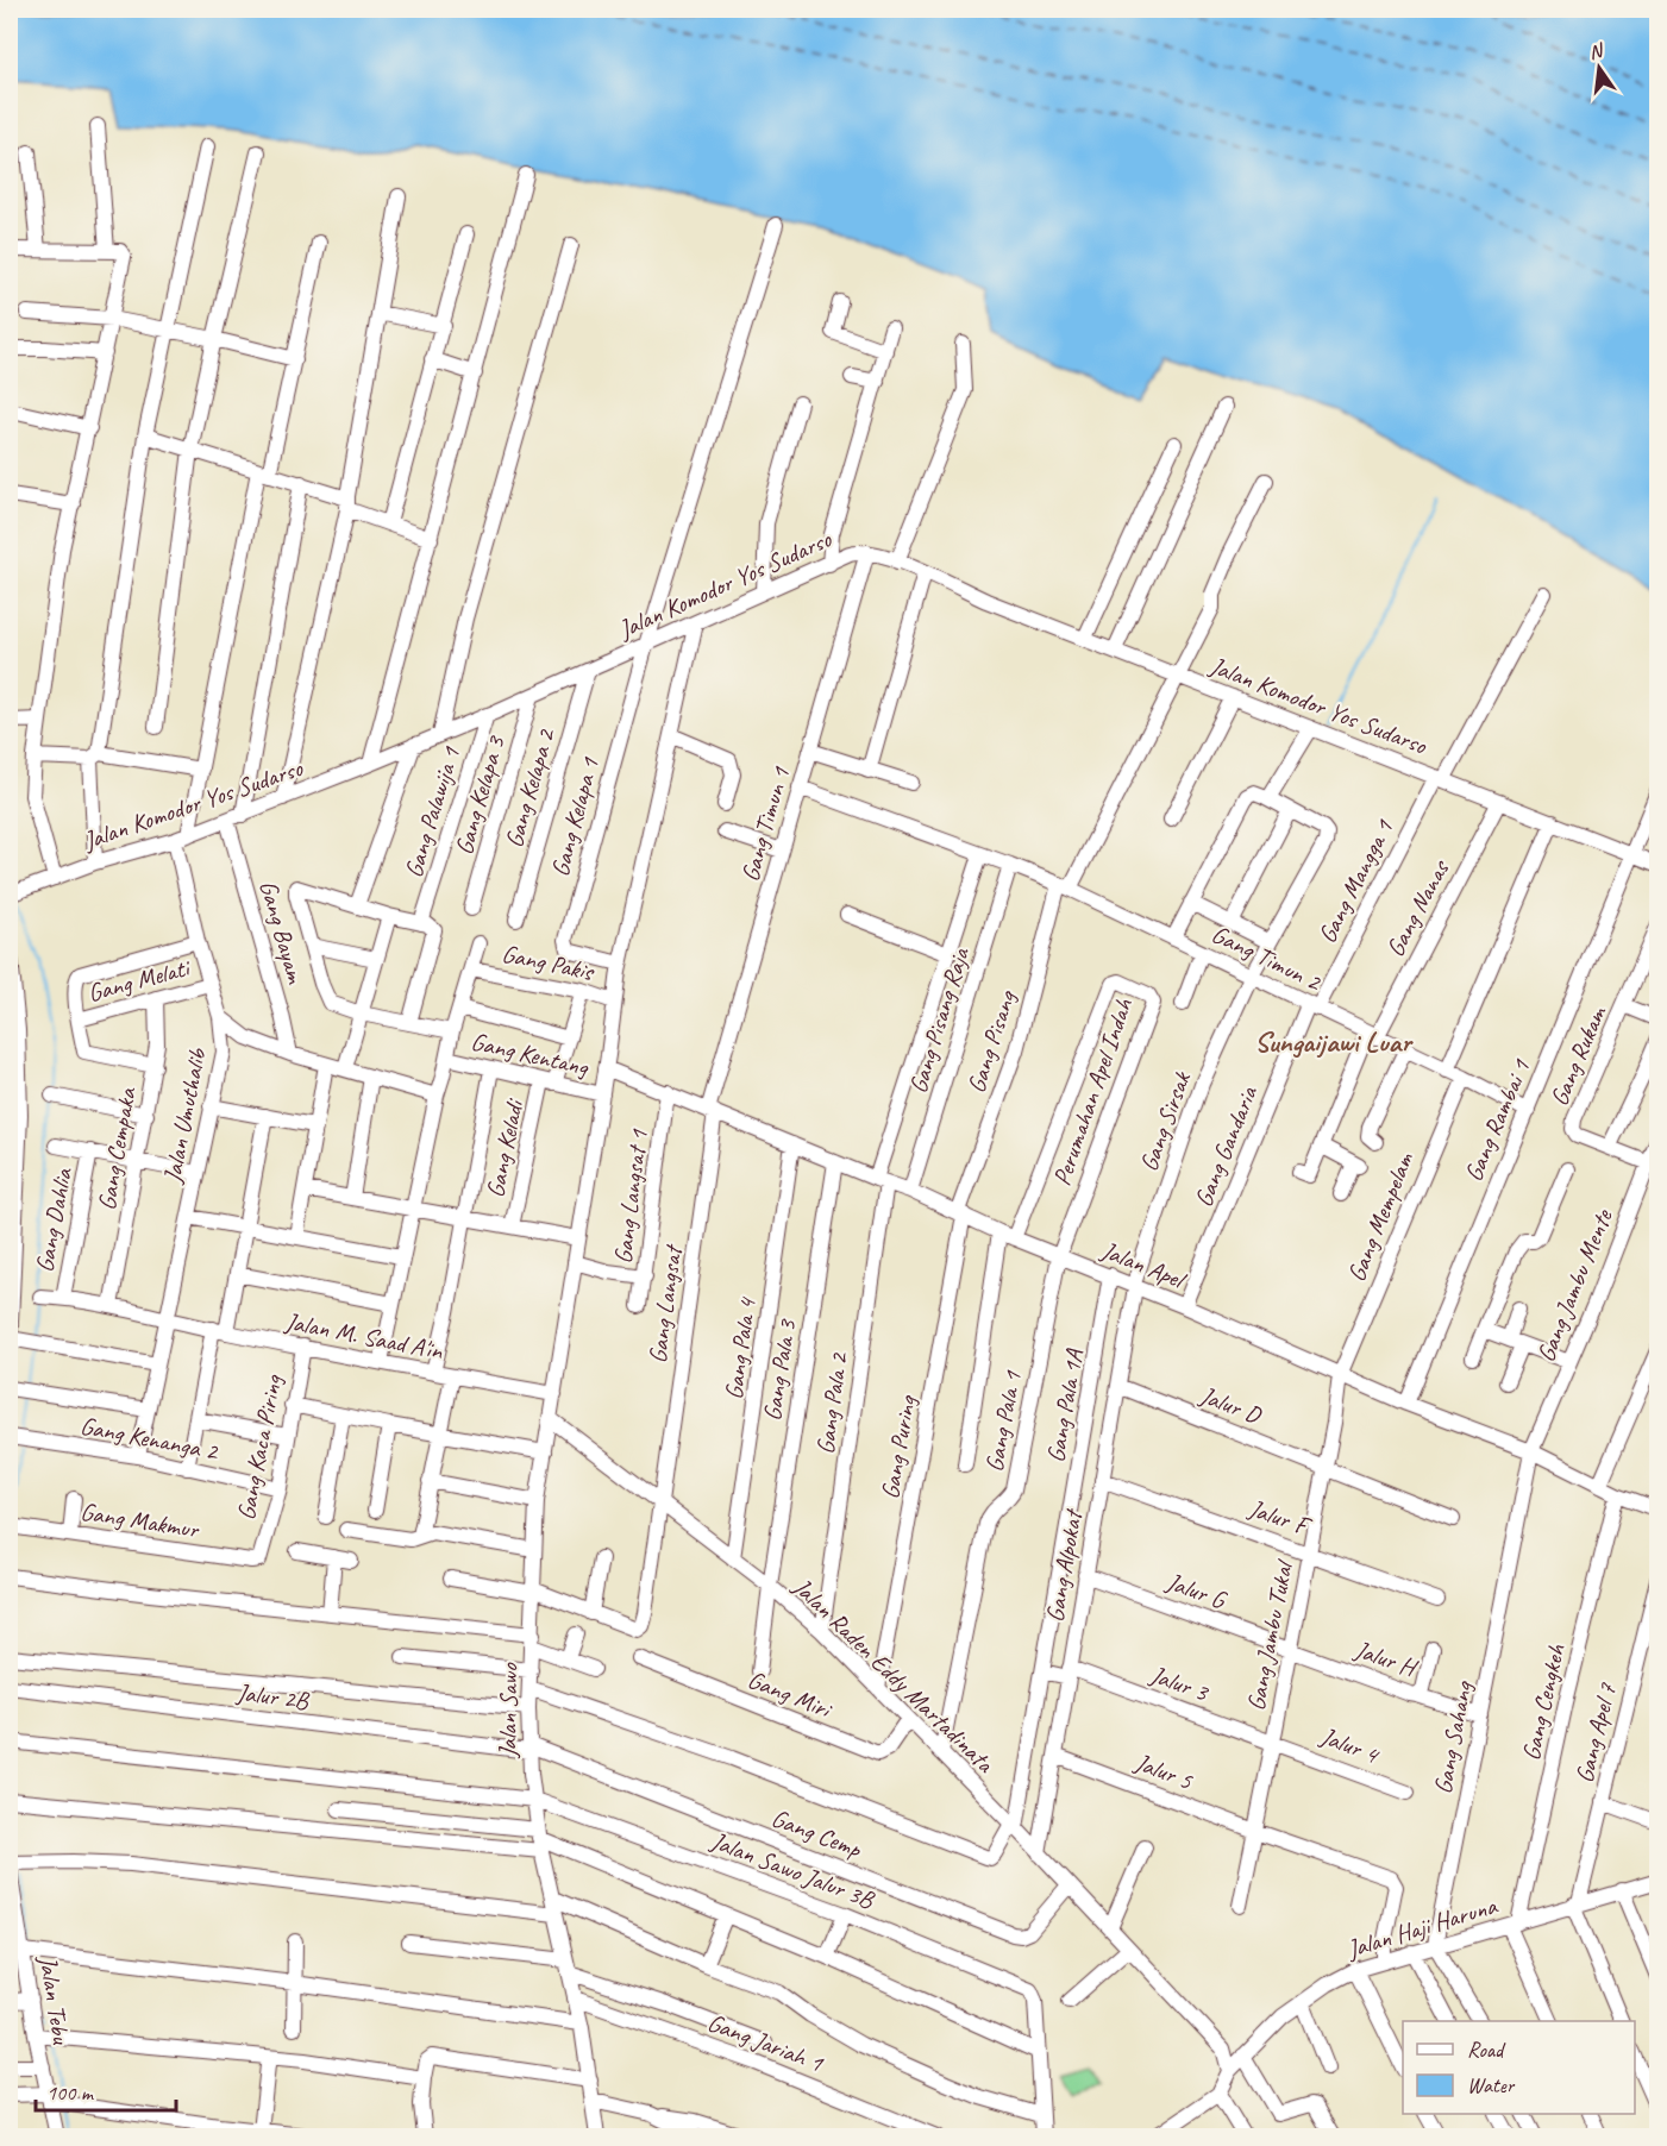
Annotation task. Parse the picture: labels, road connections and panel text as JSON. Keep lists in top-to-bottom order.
{
  "streets": {
    "street": [
      "Jalan Komodor Yos Sudarso",
      "Gang Kelapa 2",
      "Gang Kelapa 3",
      "Gang Palawija 1",
      "Gang Kelapa 1",
      "Gang Timun 1",
      "Gang Mangga 1",
      "Gang Nanas",
      "Gang Bayam",
      "Gang Timun 2",
      "Gang Pakis",
      "Gang Melati",
      "Gang Pisang Raja",
      "Gang Pisang",
      "Gang Kentang",
      "Gang Rukam",
      "Perumahan Apel Indah",
      "Jalan Umuthalib",
      "Gang Rambai 1",
      "Gang Sirsak",
      "Gang Gandaria",
      "Gang Cempaka",
      "Gang Keladi",
      "Gang Langsat 1",
      "Gang Mempelam",
      "Gang Dahlia",
      "Jalan Apel",
      "Gang Jambu Mente",
      "Gang Langsat",
      "Jalan M. Saad A'in",
      "Gang Pala 4",
      "Gang Pala 3",
      "Gang Pala 2",
      "Jalur D",
      "Gang Pala 1A",
      "Gang Pala 1",
      "Gang Kenanga 2",
      "Gang Kaca Piring",
      "Gang Puring",
      "Jalur F",
      "Gang Makmur",
      "Gang Alpokat",
      "Jalur G",
      "Gang Jambu Tukal",
      "Jalur H",
      "Jalan Raden Eddy Martadinata",
      "Jalur 3",
      "Gang Miri",
      "Jalur 2B",
      "Gang Cengkeh",
      "Jalan Sawo",
      "Gang Apel 7",
      "Gang Sahang",
      "Jalur 4",
      "Jalur 5",
      "Gang Cemp",
      "Jalan Sawo Jalur 3B",
      "Jalan Haji Haruna",
      "Jalan Tebu",
      "Gang Jariah 1"
    ]
  },
  "crossings": [
    ["Jalan Komodor Yos Sudarso", "Gang Kelapa 2"],
    ["Jalan Komodor Yos Sudarso", "Gang Kelapa 3"],
    ["Jalan Komodor Yos Sudarso", "Gang Palawija 1"],
    ["Jalan Komodor Yos Sudarso", "Gang Kelapa 1"],
    ["Jalan Komodor Yos Sudarso", "Gang Timun 1"],
    ["Jalan Komodor Yos Sudarso", "Gang Mangga 1"],
    ["Jalan Komodor Yos Sudarso", "Gang Nanas"],
    ["Jalan Komodor Yos Sudarso", "Gang Bayam"],
    ["Jalan Komodor Yos Sudarso", "Gang Pisang"],
    ["Jalan Komodor Yos Sudarso", "Jalan Umuthalib"],
    ["Jalan Komodor Yos Sudarso", "Gang Rambai 1"],
    ["Gang Timun 1", "Gang Timun 2"],
    ["Gang Timun 1", "Jalan Apel"],
    ["Gang Timun 1", "Gang Langsat"],
    ["Gang Mangga 1", "Gang Timun 2"],
    ["Gang Mangga 1", "Gang Gandaria"],
    ["Gang Nanas", "Gang Timun 2"],
    ["Gang Timun 2", "Gang Pisang Raja"],
    ["Gang Timun 2", "Gang Pisang"],
    ["Gang Timun 2", "Gang Rambai 1"],
    ["Gang Timun 2", "Gang Sirsak"],
    ["Gang Timun 2", "Gang Gandaria"],
    ["Gang Timun 2", "Gang Mempelam"],
    ["Gang Pakis", "Gang Keladi"],
    ["Gang Melati", "Jalan Umuthalib"],
    ["Gang Melati", "Gang Cempaka"],
    ["Gang Pisang Raja", "Jalan Apel"],
    ["Gang Pisang", "Jalan Apel"],
    ["Gang Pisang", "Gang Puring"],
    ["Gang Kentang", "Gang Keladi"],
    ["Gang Rukam", "Gang Jambu Mente"],
    ["Perumahan Apel Indah", "Jalan Apel"],
    ["Perumahan Apel Indah", "Gang Pala 1"],
    ["Jalan Umuthalib", "Jalan M. Saad A'in"],
    ["Jalan Umuthalib", "Gang Kenanga 2"],
    ["Gang Rambai 1", "Jalan Apel"],
    ["Gang Sirsak", "Jalan Apel"],
    ["Gang Sirsak", "Gang Alpokat"],
    ["Gang Gandaria", "Jalan Apel"],
    ["Gang Cempaka", "Jalan M. Saad A'in"],
    ["Gang Langsat 1", "Jalan Apel"],
    ["Gang Mempelam", "Jalan Apel"],
    ["Gang Mempelam", "Gang Jambu Tukal"],
    ["Gang Dahlia", "Jalan M. Saad A'in"],
    ["Jalan Apel", "Gang Jambu Mente"],
    ["Jalan Apel", "Gang Langsat"],
    ["Jalan Apel", "Gang Pala 4"],
    ["Jalan Apel", "Gang Pala 3"],
    ["Jalan Apel", "Gang Pala 2"],
    ["Jalan Apel", "Gang Pala 1A"],
    ["Jalan Apel", "Gang Pala 1"],
    ["Jalan Apel", "Gang Puring"],
    ["Jalan Apel", "Gang Alpokat"],
    ["Jalan Apel", "Gang Jambu Tukal"],
    ["Jalan Apel", "Gang Cengkeh"],
    ["Jalan Apel", "Gang Sahang"],
    ["Gang Jambu Mente", "Gang Sahang"],
    ["Gang Langsat", "Jalan Raden Eddy Martadinata"],
    ["Jalan M. Saad A'in", "Gang Kaca Piring"],
    ["Gang Pala 4", "Jalan Raden Eddy Martadinata"],
    ["Gang Pala 3", "Jalan Raden Eddy Martadinata"],
    ["Gang Pala 2", "Jalan Raden Eddy Martadinata"],
    ["Jalur D", "Gang Alpokat"],
    ["Jalur D", "Gang Jambu Tukal"],
    ["Gang Pala 1A", "Jalan Raden Eddy Martadinata"],
    ["Gang Pala 1A", "Jalur 3"],
    ["Gang Pala 1", "Jalan Raden Eddy Martadinata"],
    ["Gang Kenanga 2", "Gang Kaca Piring"],
    ["Gang Kaca Piring", "Gang Makmur"],
    ["Gang Puring", "Jalan Raden Eddy Martadinata"],
    ["Jalur F", "Gang Alpokat"],
    ["Jalur F", "Gang Jambu Tukal"],
    ["Gang Alpokat", "Jalur G"],
    ["Gang Alpokat", "Jalan Raden Eddy Martadinata"],
    ["Gang Alpokat", "Jalur 3"],
    ["Gang Alpokat", "Jalur 5"],
    ["Jalur G", "Gang Jambu Tukal"],
    ["Jalur G", "Jalur H"],
    ["Gang Jambu Tukal", "Jalur H"],
    ["Gang Jambu Tukal", "Jalur 3"],
    ["Gang Jambu Tukal", "Jalur 4"],
    ["Gang Jambu Tukal", "Jalur 5"],
    ["Jalan Raden Eddy Martadinata", "Gang Miri"],
    ["Jalan Raden Eddy Martadinata", "Jalan Sawo"],
    ["Jalan Raden Eddy Martadinata", "Gang Cemp"],
    ["Jalan Raden Eddy Martadinata", "Jalan Haji Haruna"],
    ["Jalur 3", "Jalur 4"],
    ["Jalur 2B", "Jalan Sawo"],
    ["Jalur 2B", "Gang Cemp"],
    ["Gang Cengkeh", "Jalan Haji Haruna"],
    ["Jalan Sawo", "Gang Cemp"],
    ["Jalan Sawo", "Jalan Sawo Jalur 3B"],
    ["Jalan Sawo", "Gang Jariah 1"],
    ["Gang Apel 7", "Jalan Haji Haruna"],
    ["Gang Sahang", "Jalan Haji Haruna"],
    ["Jalur 5", "Jalan Haji Haruna"]
  ],
  "districts": ["Sungaijawi Luar"],
  "legend": ["Road", "Water"],
  "scale_bar": "100 m",
  "north": "top"
}
